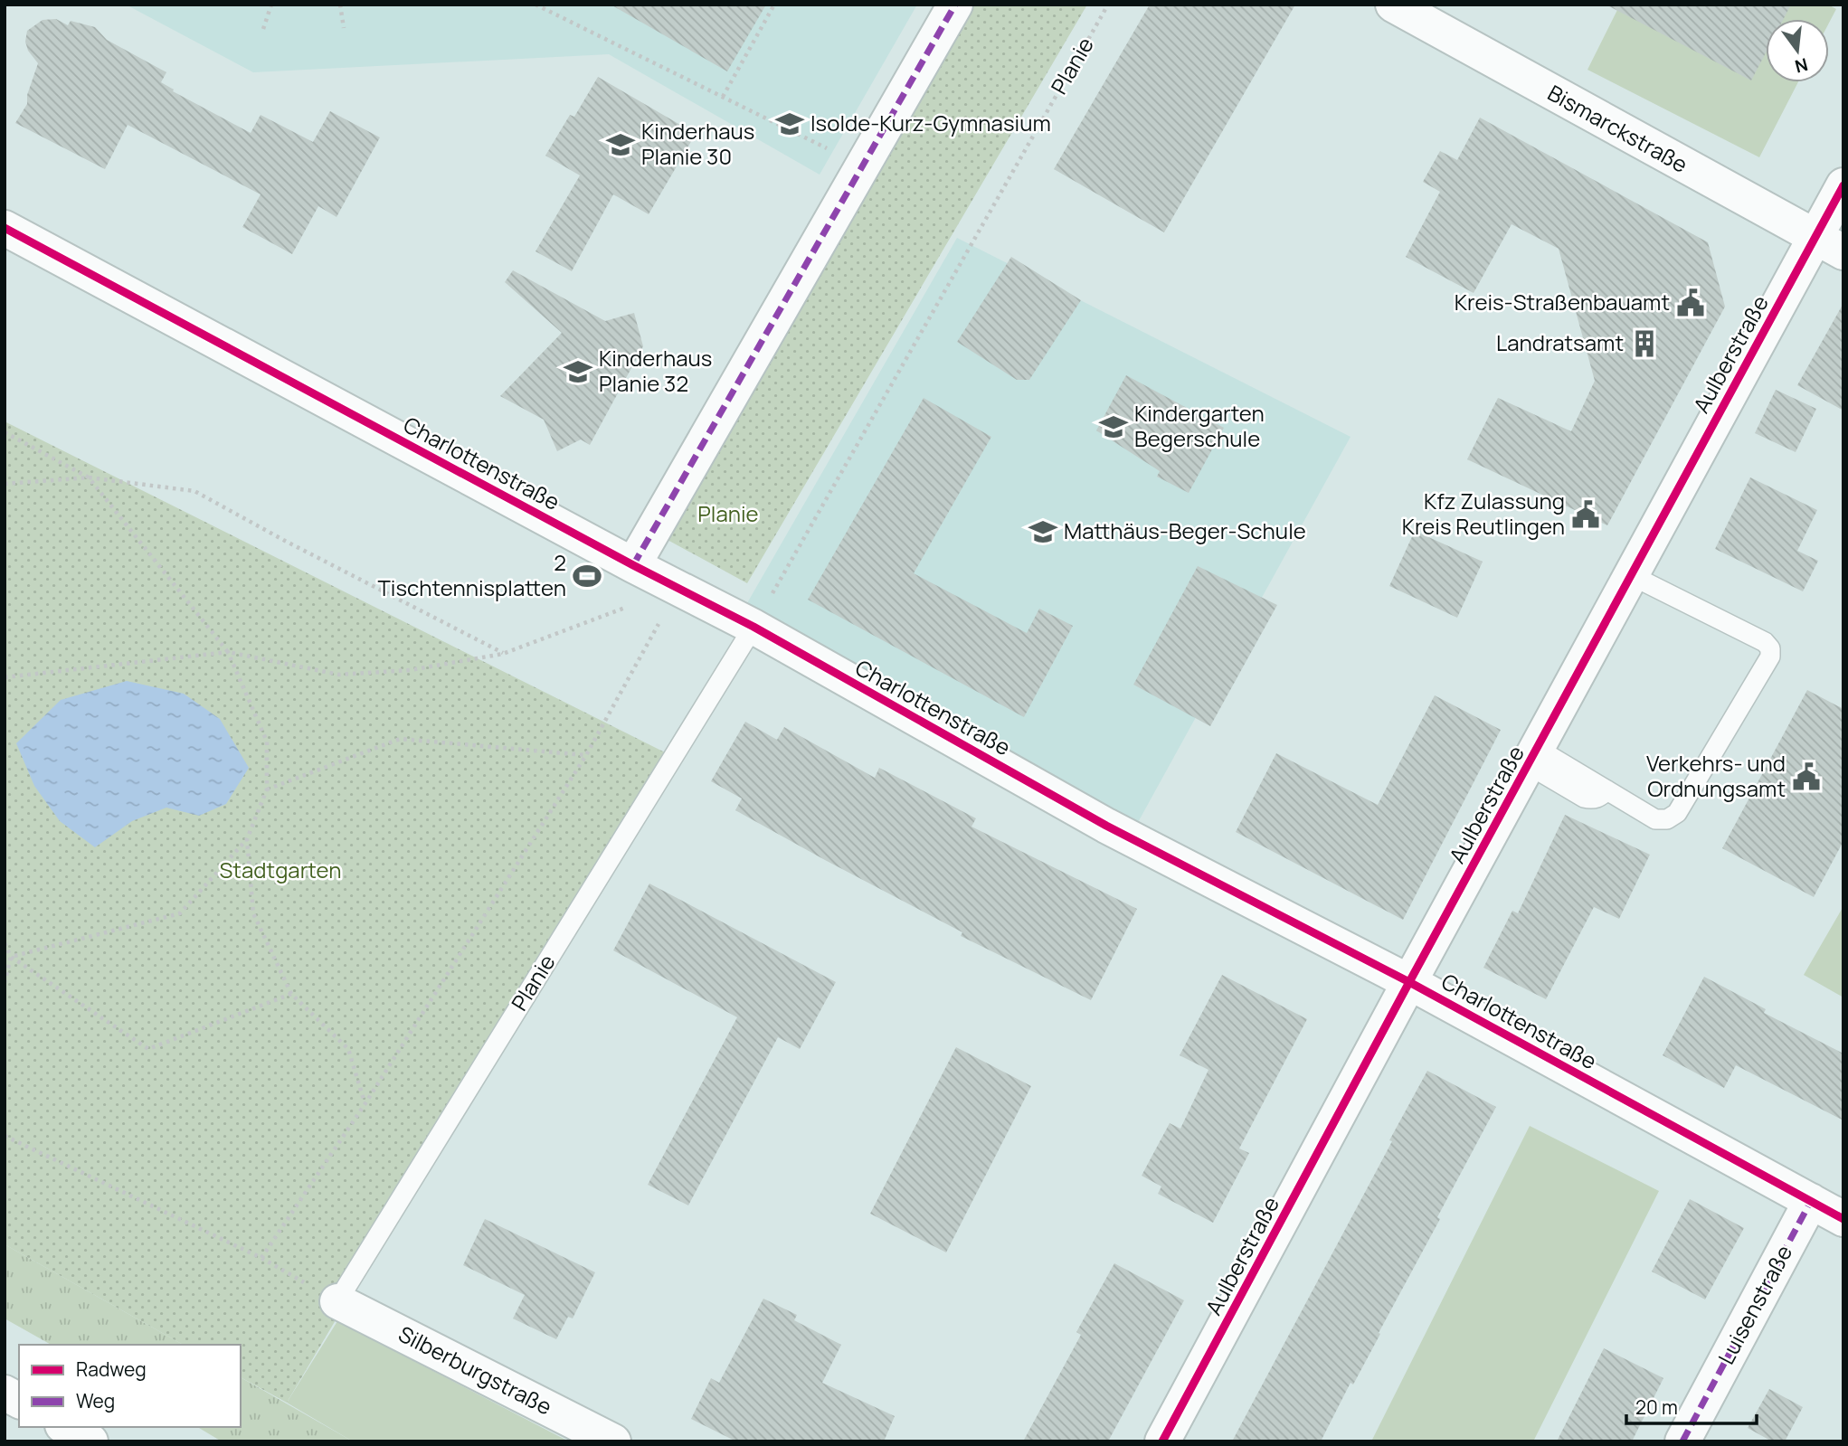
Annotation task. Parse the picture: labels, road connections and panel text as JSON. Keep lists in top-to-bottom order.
{
  "streets": {
    "street": [
      "Bismarckstraße",
      "Aulberstraße",
      "Charlottenstraße",
      "Luisenstraße",
      "Silberburgstraße"
    ],
    "lane": ["Planie"]
  },
  "crossings": [
    ["Planie", "Charlottenstraße"],
    ["Planie", "Silberburgstraße"],
    ["Bismarckstraße", "Aulberstraße"],
    ["Aulberstraße", "Charlottenstraße"],
    ["Charlottenstraße", "Luisenstraße"]
  ],
  "parks": ["Planie", "Stadtgarten"],
  "places": {
    "school or university": [
      "Isolde-Kurz-Gymnasium",
      "Kinderhaus Planie 30",
      "Kinderhaus Planie 32",
      "Kindergarten Begerschule",
      "Matthäus-Beger-Schule"
    ],
    "public building": ["Kreis-Straßenbauamt", "Kfz Zulassung Kreis Reutlingen", "Verkehrs- und Ordnungsamt"],
    "building": ["Landratsamt"],
    "sports": ["2 Tischtennisplatten"]
  },
  "legend": ["Radweg", "Weg"],
  "scale_bar": "20 m",
  "north": "bottom"
}
